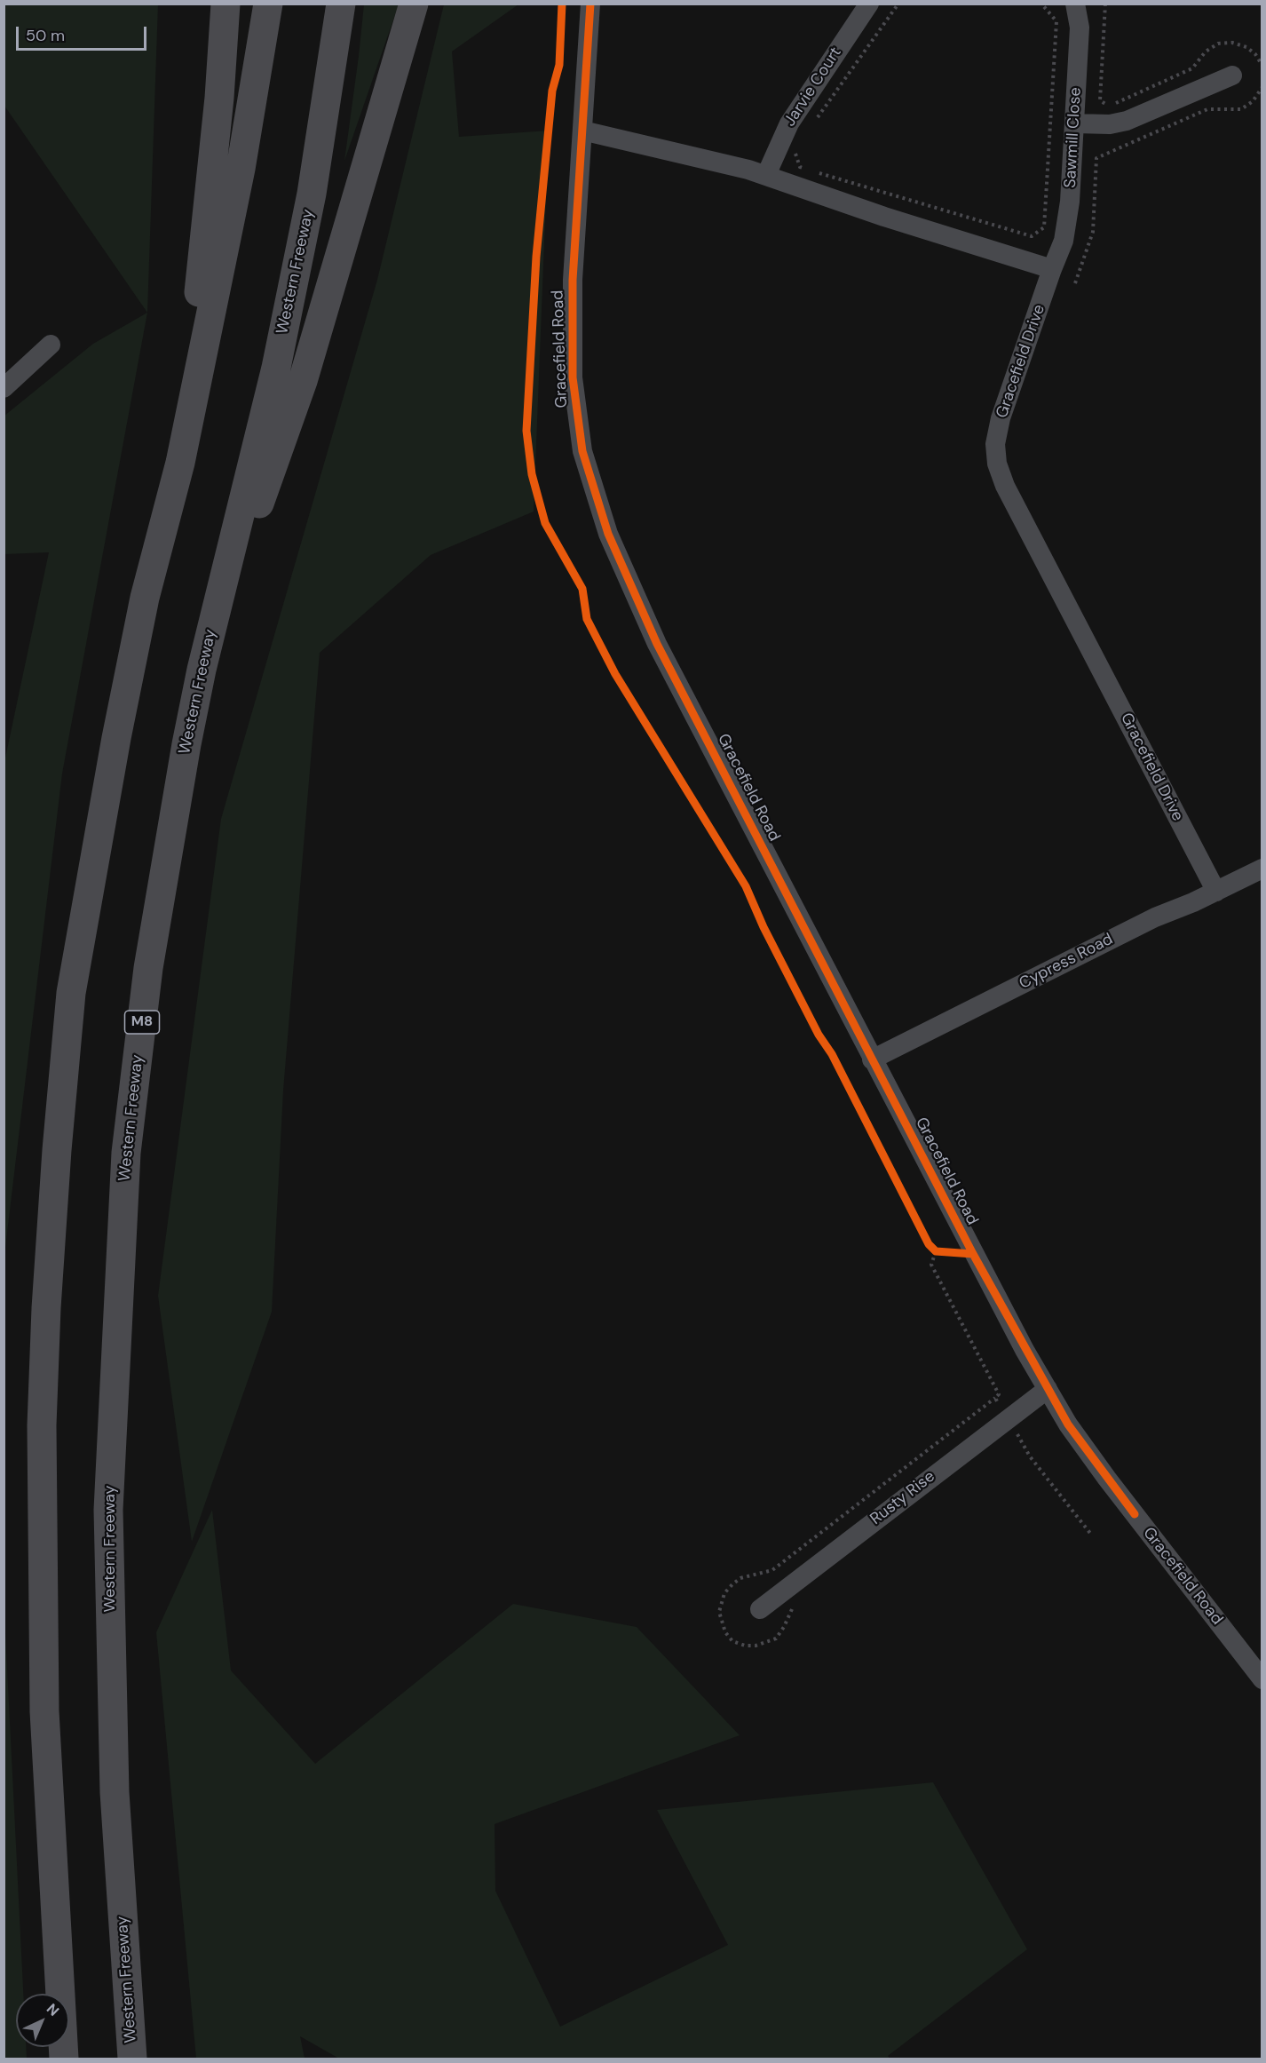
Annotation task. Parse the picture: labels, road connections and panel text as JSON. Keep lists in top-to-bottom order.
{
  "streets": {
    "highway": ["Western Freeway", "M8"],
    "street": [
      "Jarvie Court",
      "Sawmill Close",
      "Gracefield Road",
      "Gracefield Drive",
      "Cypress Road",
      "Rusty Rise"
    ]
  },
  "crossings": [
    ["Sawmill Close", "Gracefield Drive"],
    ["Gracefield Road", "Cypress Road"],
    ["Gracefield Road", "Rusty Rise"],
    ["Gracefield Drive", "Cypress Road"]
  ],
  "scale_bar": "50 m",
  "north": "top right"
}
